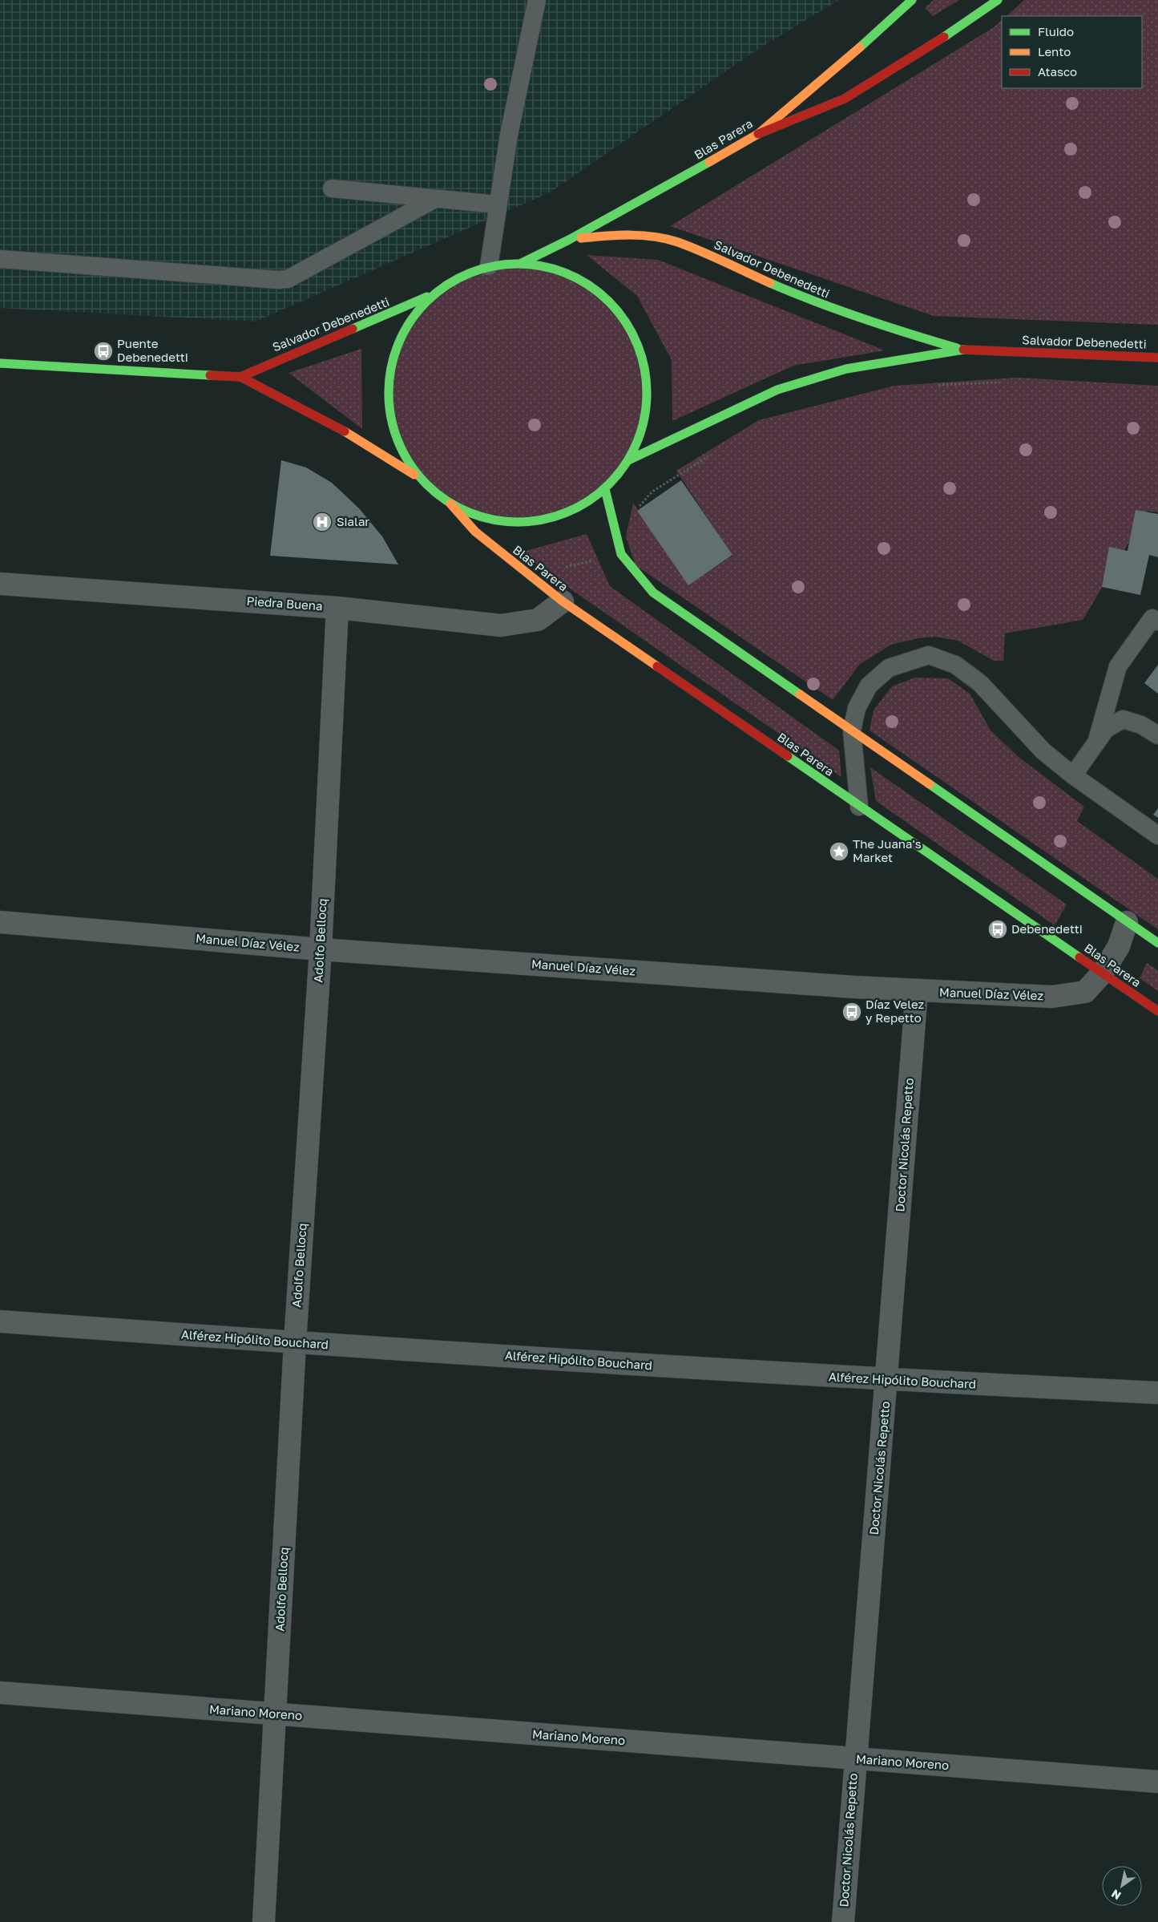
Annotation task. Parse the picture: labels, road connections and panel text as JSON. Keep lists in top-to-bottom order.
{
  "streets": {
    "main road": ["Blas Parera", "Salvador Debenedetti"],
    "street": [
      "Piedra Buena",
      "Adolfo Bellocq",
      "Manuel Díaz Vélez",
      "Doctor Nicolás Repetto",
      "Alférez Hipólito Bouchard",
      "Mariano Moreno"
    ]
  },
  "crossings": [
    ["Blas Parera", "Salvador Debenedetti"],
    ["Blas Parera", "Piedra Buena"],
    ["Blas Parera", "Manuel Díaz Vélez"],
    ["Piedra Buena", "Adolfo Bellocq"],
    ["Adolfo Bellocq", "Manuel Díaz Vélez"],
    ["Adolfo Bellocq", "Alférez Hipólito Bouchard"],
    ["Adolfo Bellocq", "Mariano Moreno"],
    ["Manuel Díaz Vélez", "Doctor Nicolás Repetto"],
    ["Doctor Nicolás Repetto", "Alférez Hipólito Bouchard"],
    ["Doctor Nicolás Repetto", "Mariano Moreno"]
  ],
  "places": {
    "bus stop": ["Puente Debenedetti", "Debenedetti", "Díaz Velez y Repetto"],
    "hospital": ["Sialar"],
    "place": ["The Juana's Market"]
  },
  "legend": ["Fluido", "Lento", "Atasco"],
  "north": "bottom left"
}
